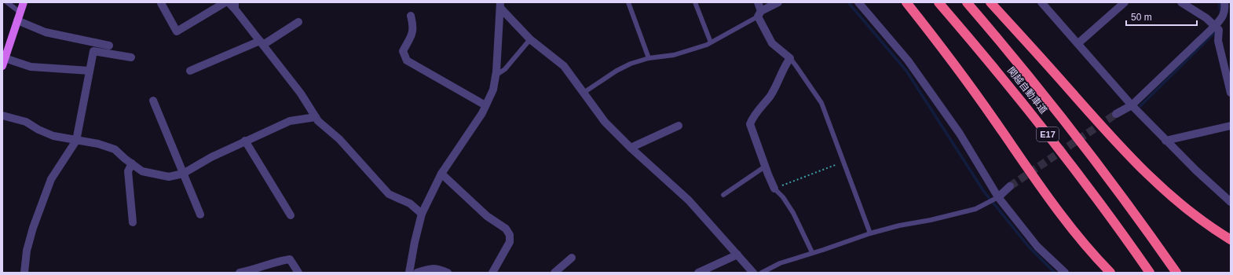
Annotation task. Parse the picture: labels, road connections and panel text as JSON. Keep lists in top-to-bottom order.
{
  "streets": {
    "highway": ["関越自動車道", "E17"]
  },
  "scale_bar": "50 m"
}
